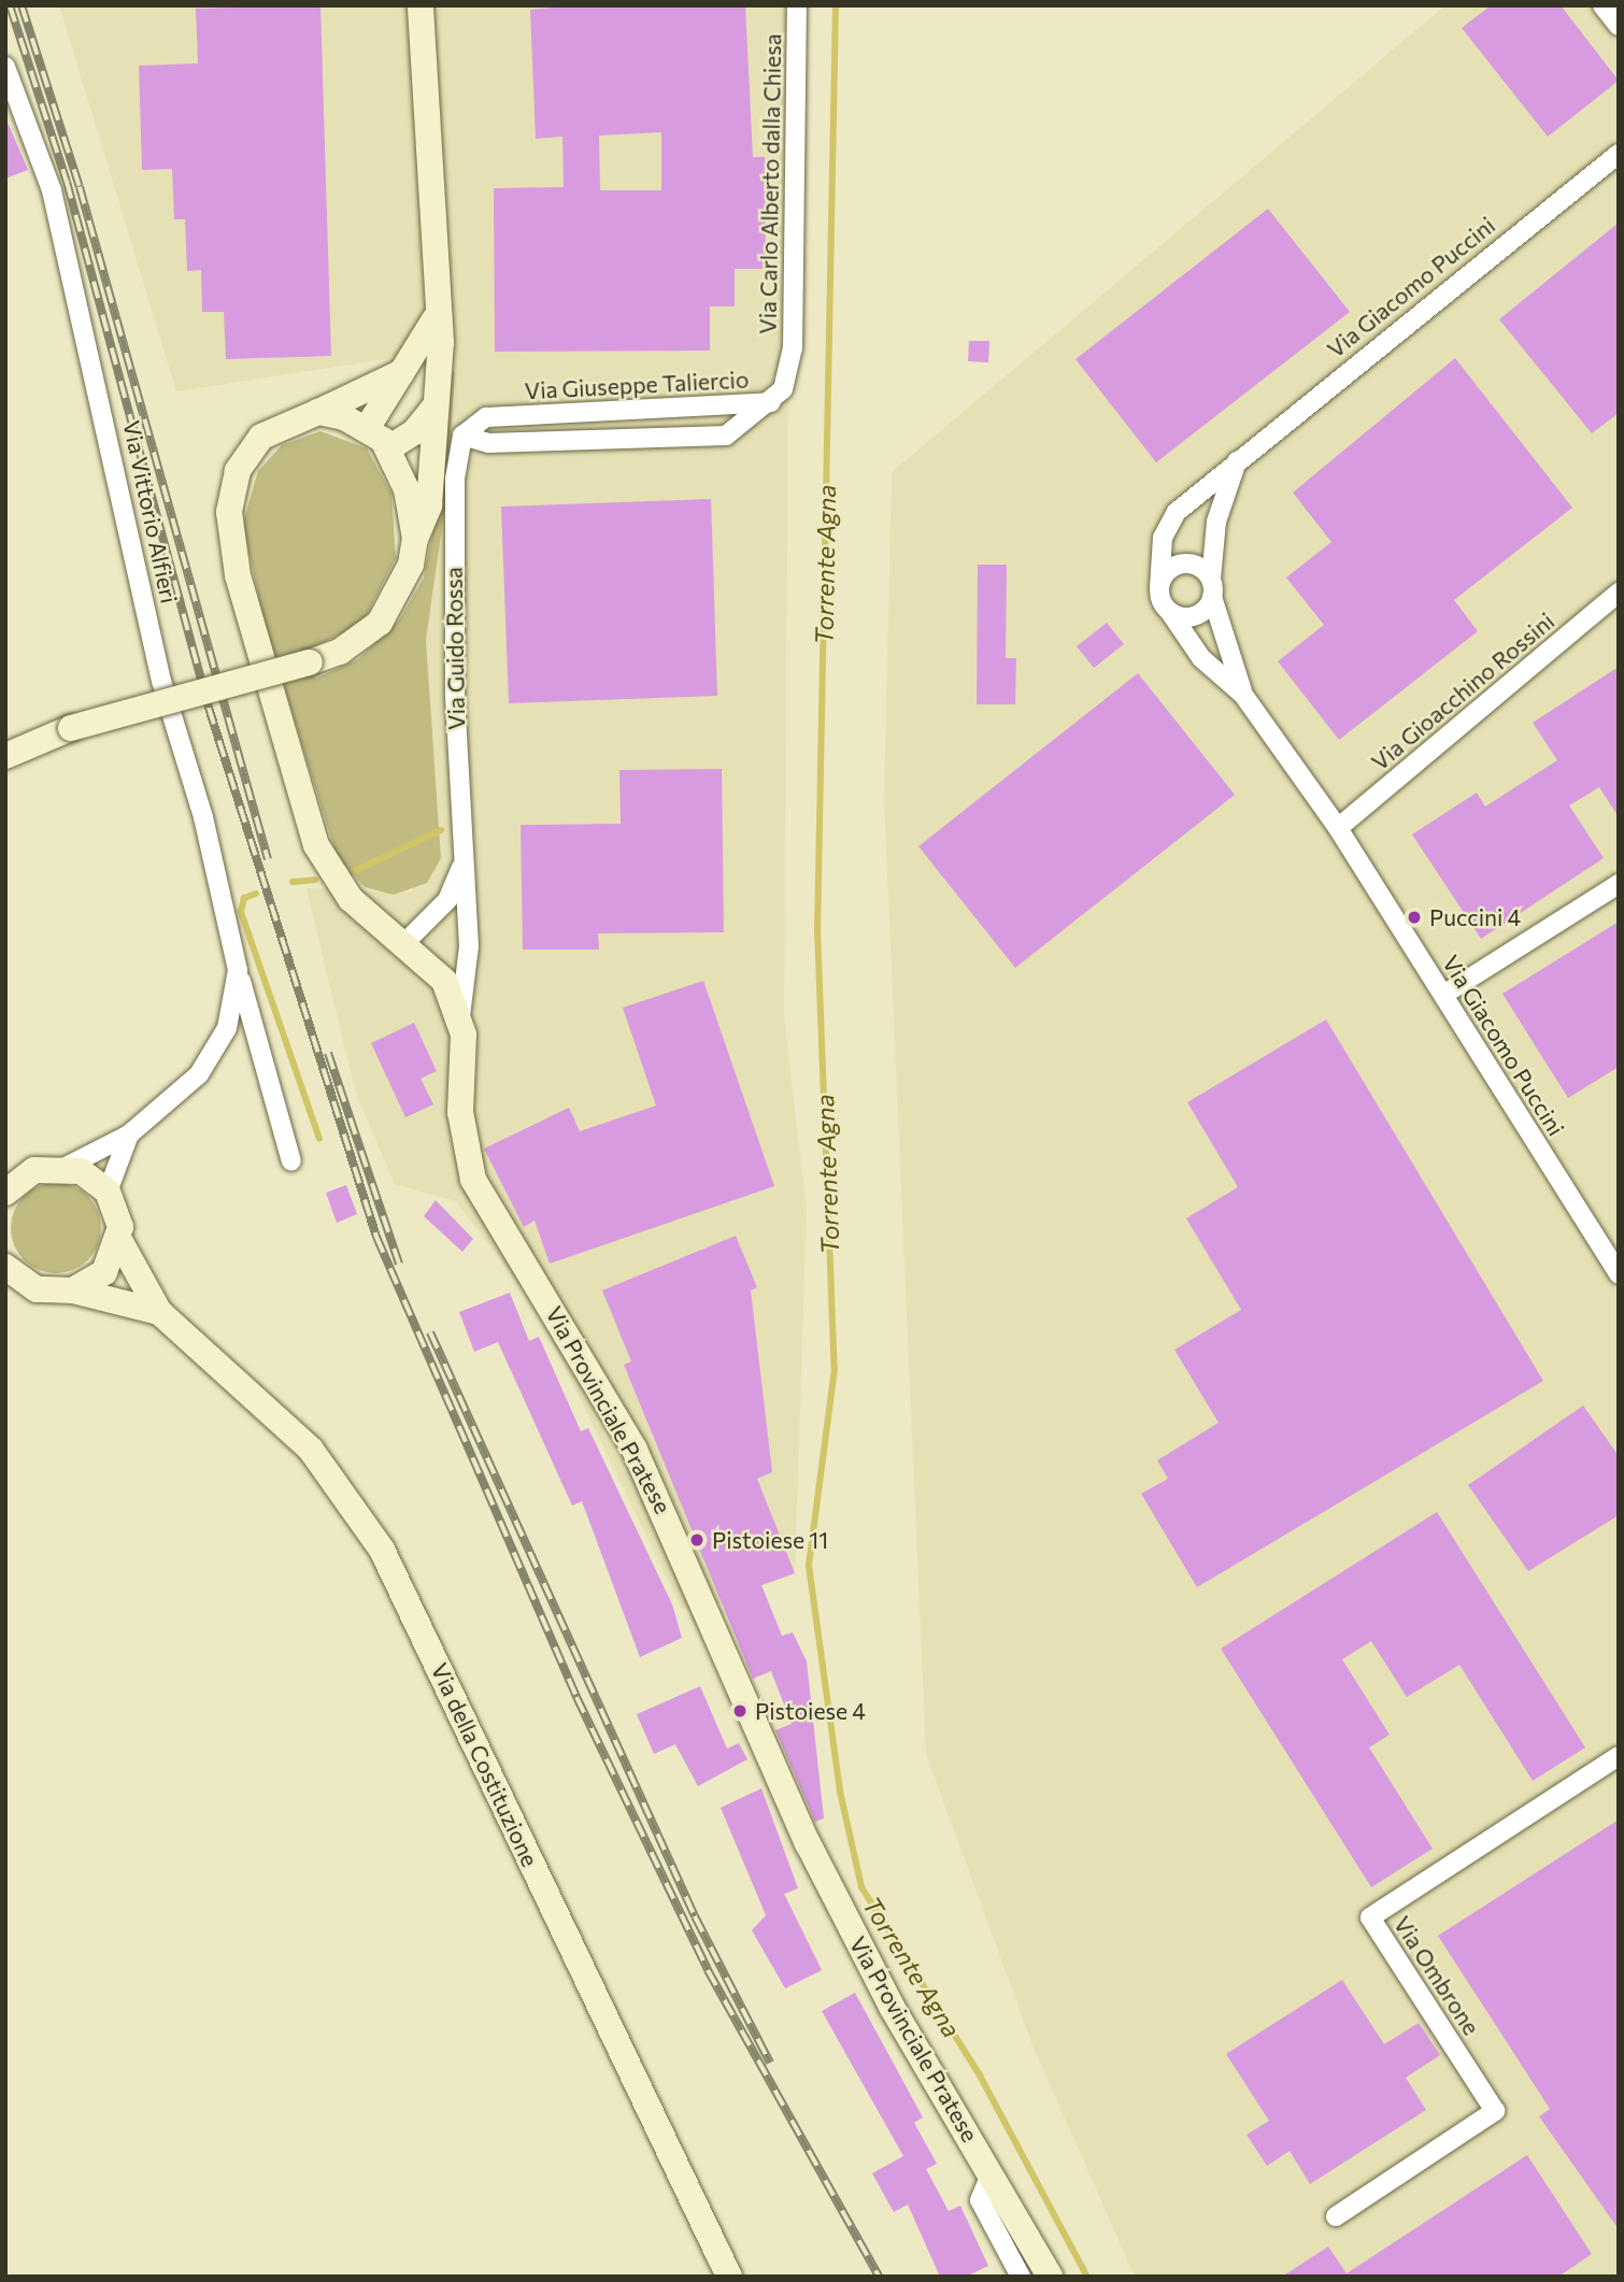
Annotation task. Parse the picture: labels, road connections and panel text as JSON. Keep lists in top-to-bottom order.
{
  "streets": {
    "main road": ["Via Provinciale Pratese", "Via della Costituzione"],
    "street": [
      "Via Carlo Alberto dalla Chiesa",
      "Via Giacomo Puccini",
      "Via Giuseppe Taliercio",
      "Via Vittorio Alfieri",
      "Via Guido Rossa",
      "Via Gioacchino Rossini",
      "Via Ombrone"
    ]
  },
  "crossings": [
    ["Via Carlo Alberto dalla Chiesa", "Via Giuseppe Taliercio"],
    ["Via Giacomo Puccini", "Via Gioacchino Rossini"],
    ["Via Giuseppe Taliercio", "Via Guido Rossa"],
    ["Via Guido Rossa", "Via Provinciale Pratese"]
  ],
  "water": ["Torrente Agna"],
  "places": ["Puccini 4", "Pistoiese 11", "Pistoiese 4"]
}
